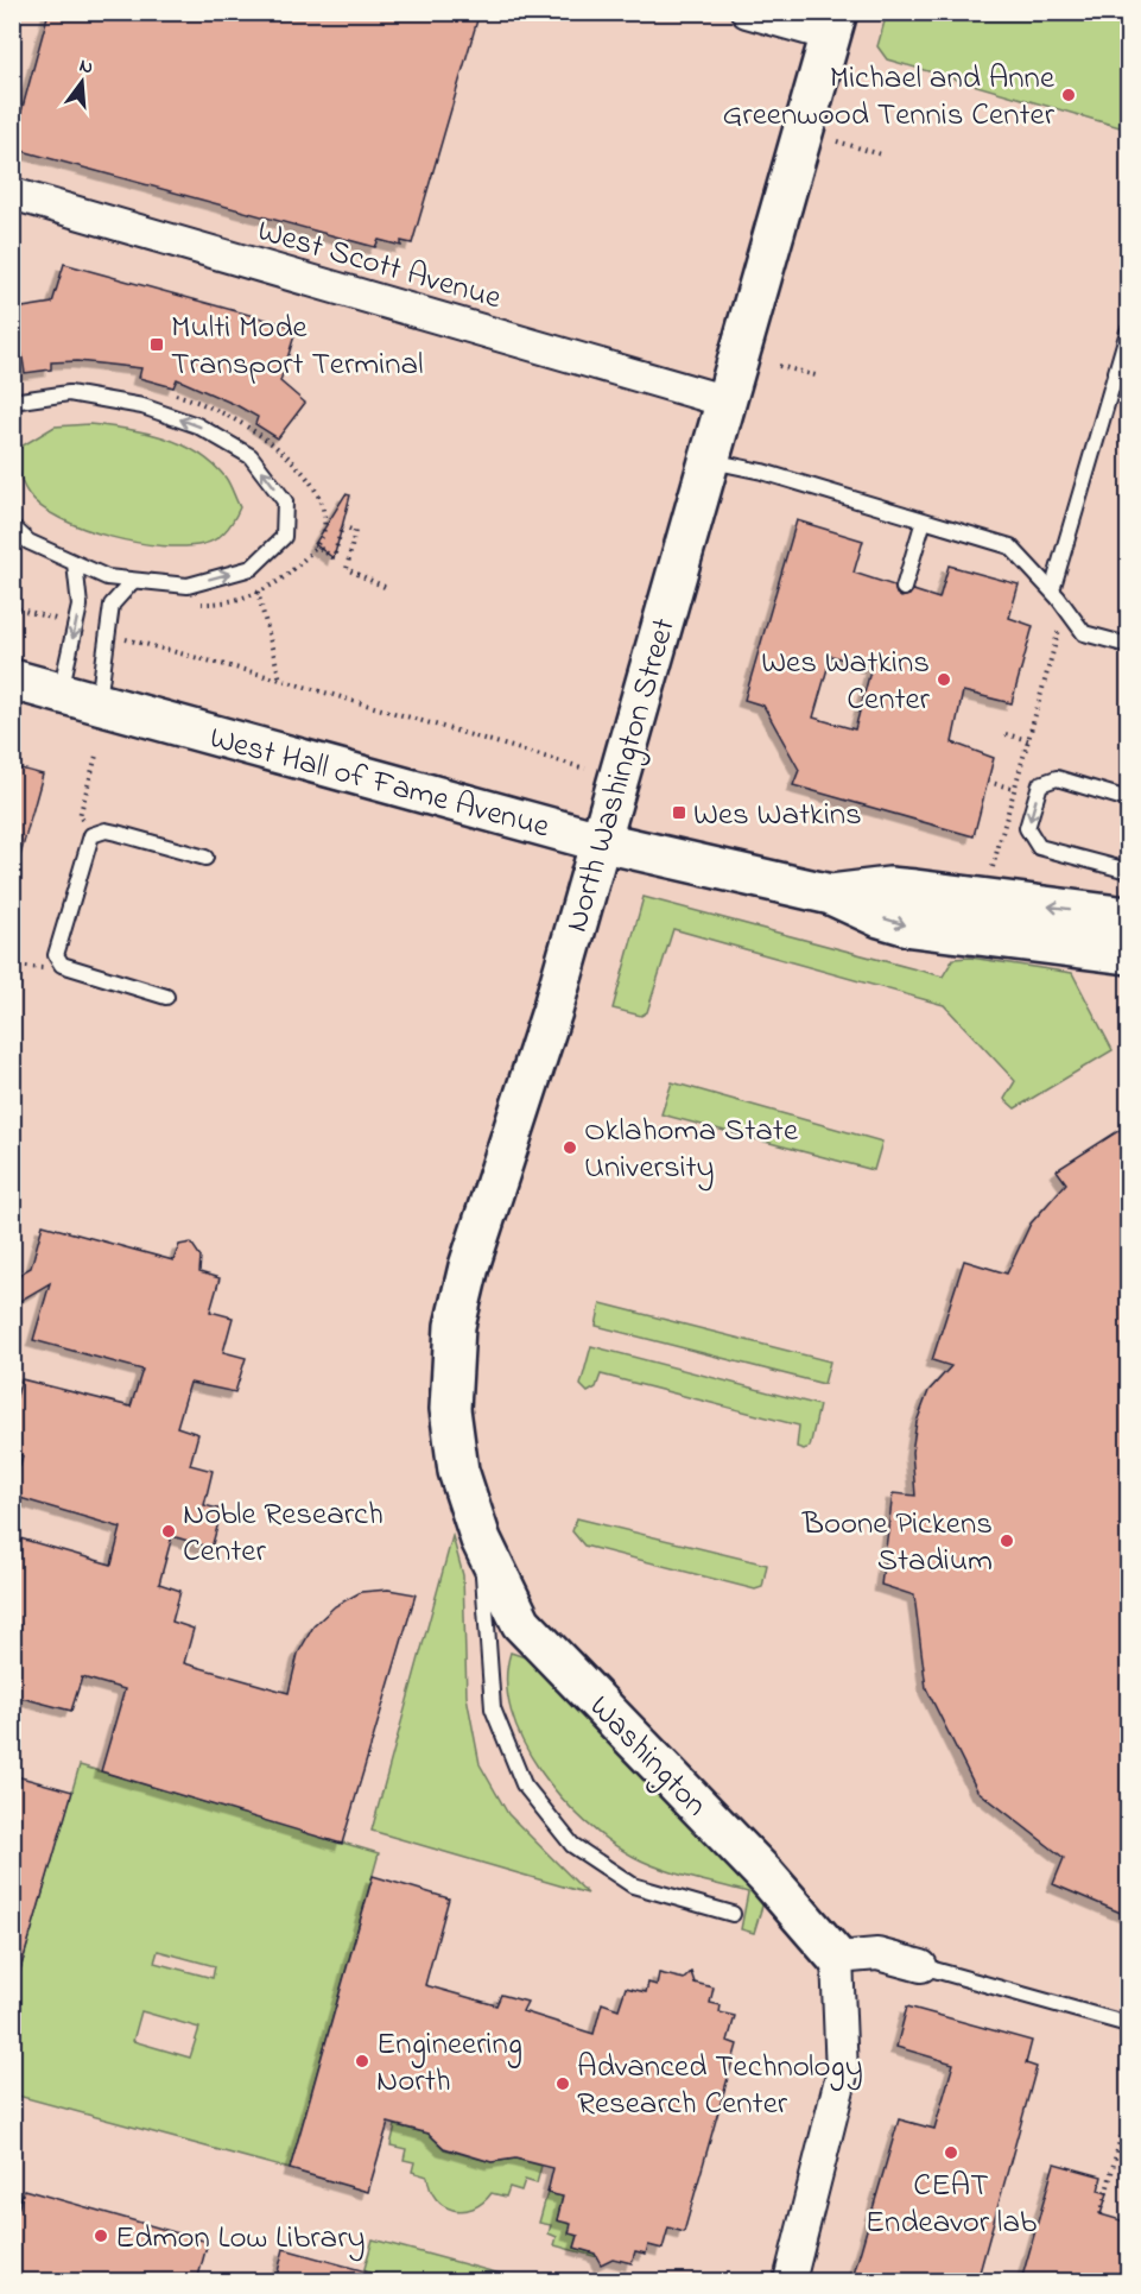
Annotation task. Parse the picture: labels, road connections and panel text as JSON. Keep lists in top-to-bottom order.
{
  "streets": {
    "main road": ["North Washington Street", "West Hall of Fame Avenue", "Washington"],
    "street": ["West Scott Avenue"]
  },
  "crossings": [
    ["West Scott Avenue", "North Washington Street"],
    ["North Washington Street", "West Hall of Fame Avenue"],
    ["North Washington Street", "Washington"]
  ],
  "places": {
    "other": [
      "Michael and Anne Greenwood Tennis Center",
      "Wes Watkins Center",
      "Oklahoma State University",
      "Noble Research Center",
      "Boone Pickens Stadium",
      "Engineering North",
      "Advanced Technology Research Center",
      "CEAT Endeavor lab",
      "Edmon Low Library"
    ],
    "transit": ["Multi Mode Transport Terminal", "Wes Watkins"]
  },
  "north": "top"
}
